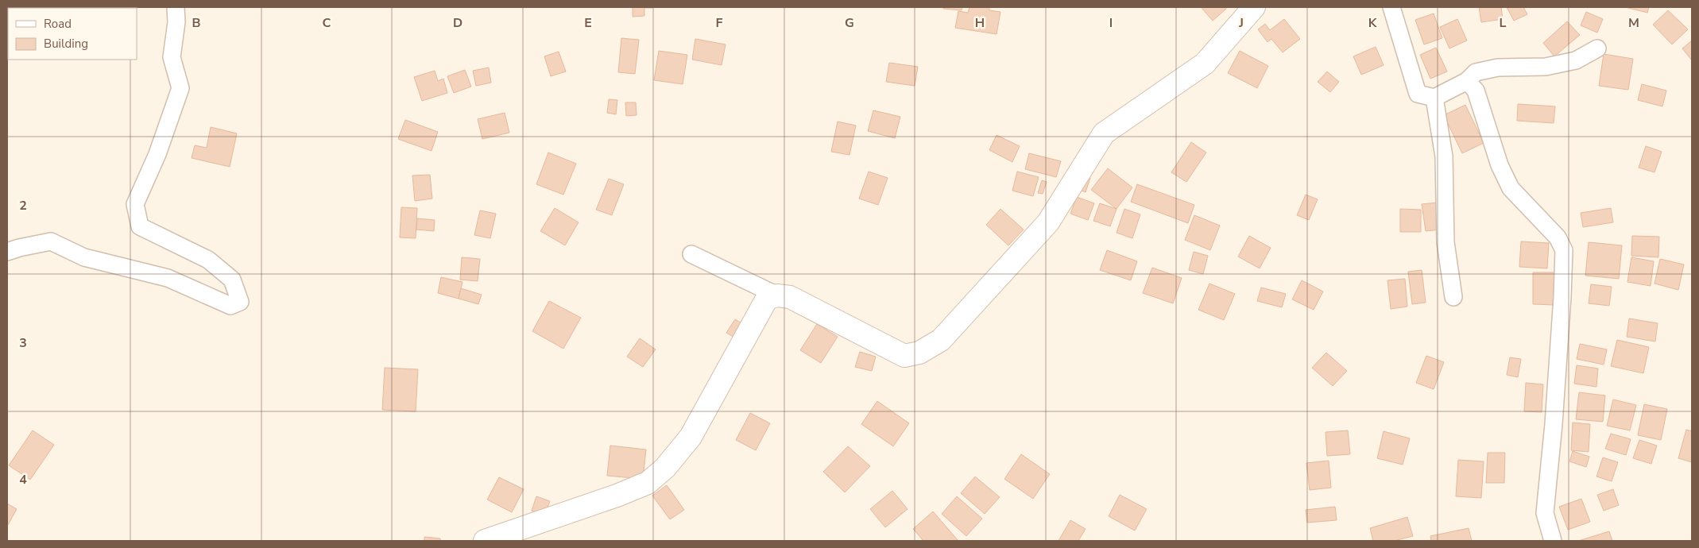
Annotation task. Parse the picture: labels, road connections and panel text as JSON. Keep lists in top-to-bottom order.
{
  "legend": ["Road", "Building"],
  "grid": {
    "columns": [
      "B",
      "C",
      "D",
      "E",
      "F",
      "G",
      "H",
      "I",
      "J",
      "K",
      "L",
      "M"
    ],
    "rows": ["2", "3", "4"]
  }
}
